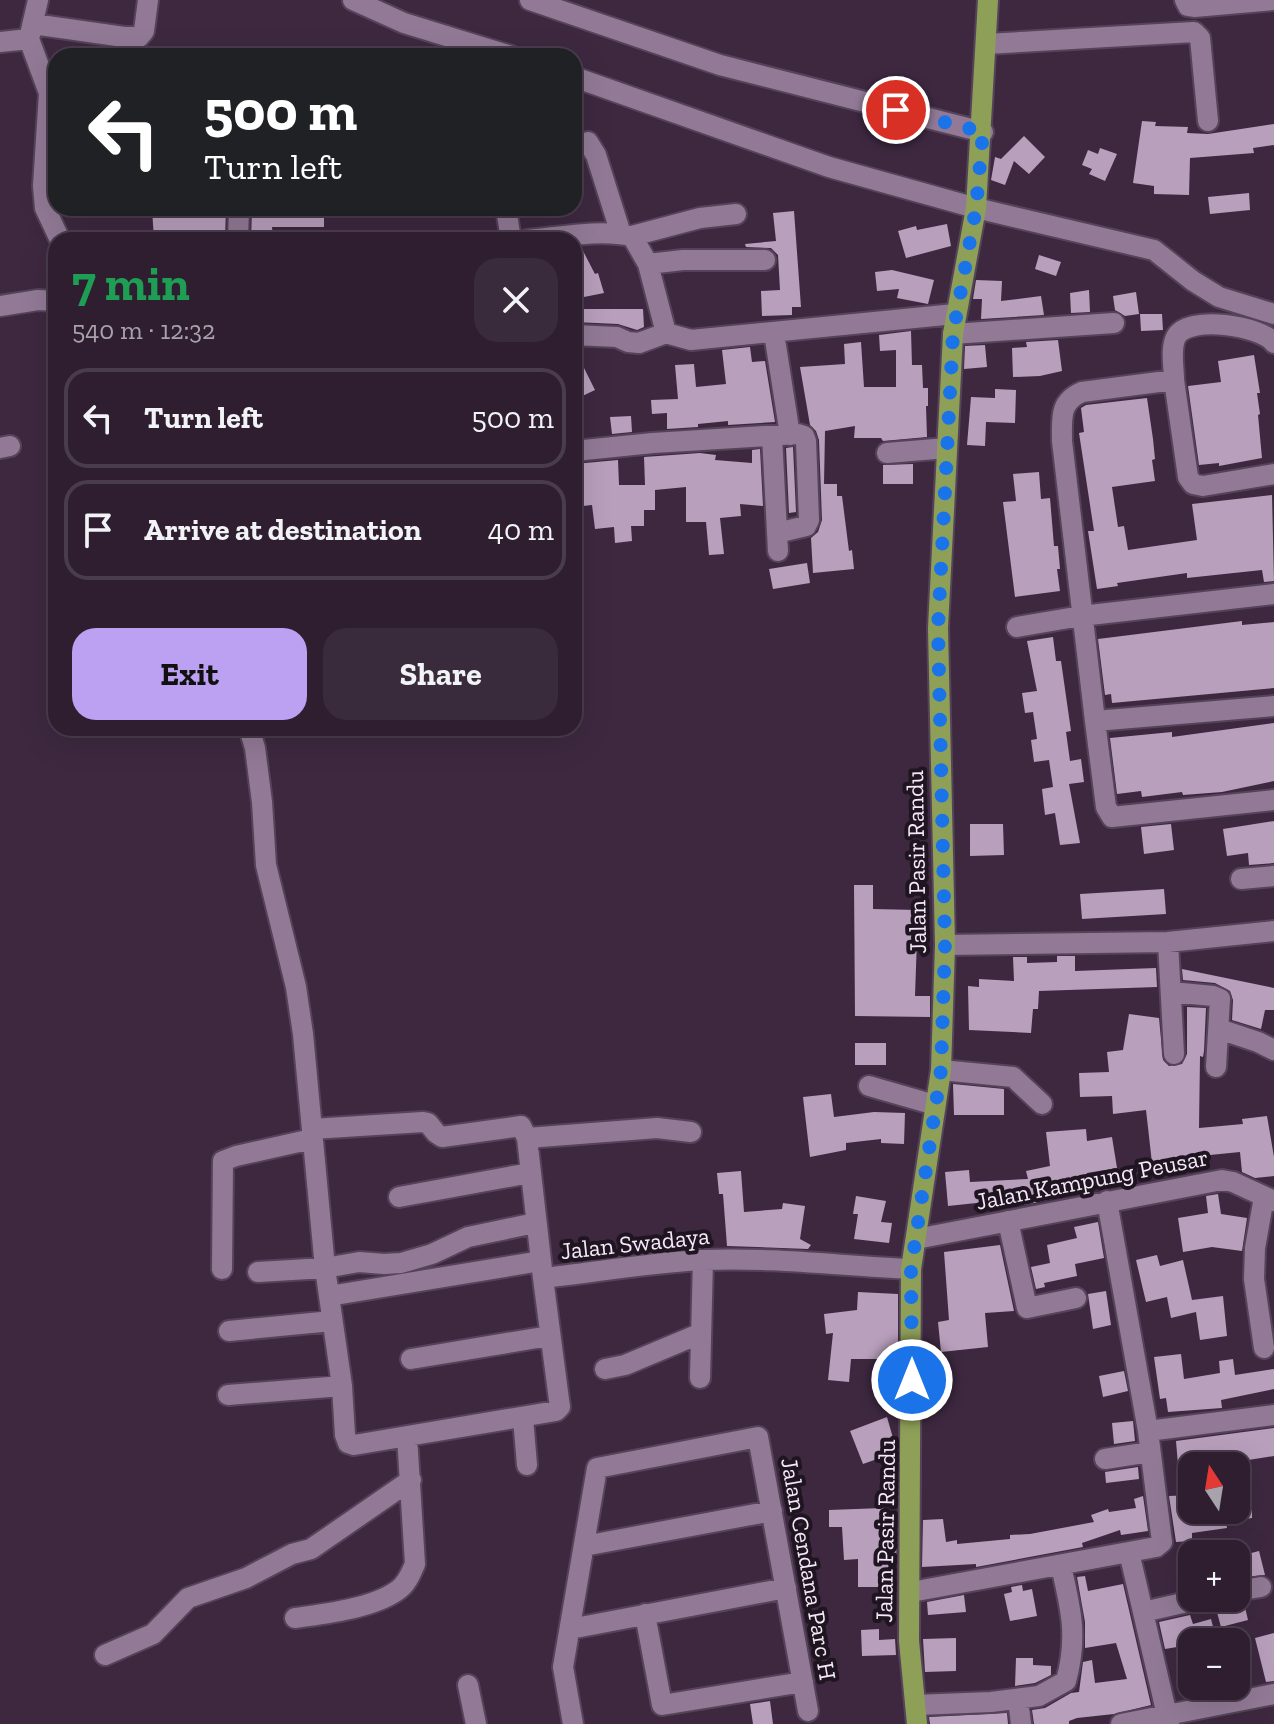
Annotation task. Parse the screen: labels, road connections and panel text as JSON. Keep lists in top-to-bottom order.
{
  "streets": {
    "main road": ["Jalan Pasir Randu"],
    "street": ["Jalan Kampung Peusar", "Jalan Swadaya", "Jalan Cendana Parc H"]
  },
  "crossings": [
    ["Jalan Pasir Randu", "Jalan Kampung Peusar"],
    ["Jalan Pasir Randu", "Jalan Swadaya"]
  ],
  "north": "top",
  "page": {
    "turn": ["500 m", "Turn left"],
    "heading": ["7 min", "540 m · 12:32"],
    "list": [
      {
        "name": "Turn left",
        "value": "500 m"
      },
      {
        "name": "Arrive at destination",
        "value": "40 m"
      }
    ],
    "buttons": ["Exit", "Share"],
    "map_buttons": ["+", "−"]
  }
}
